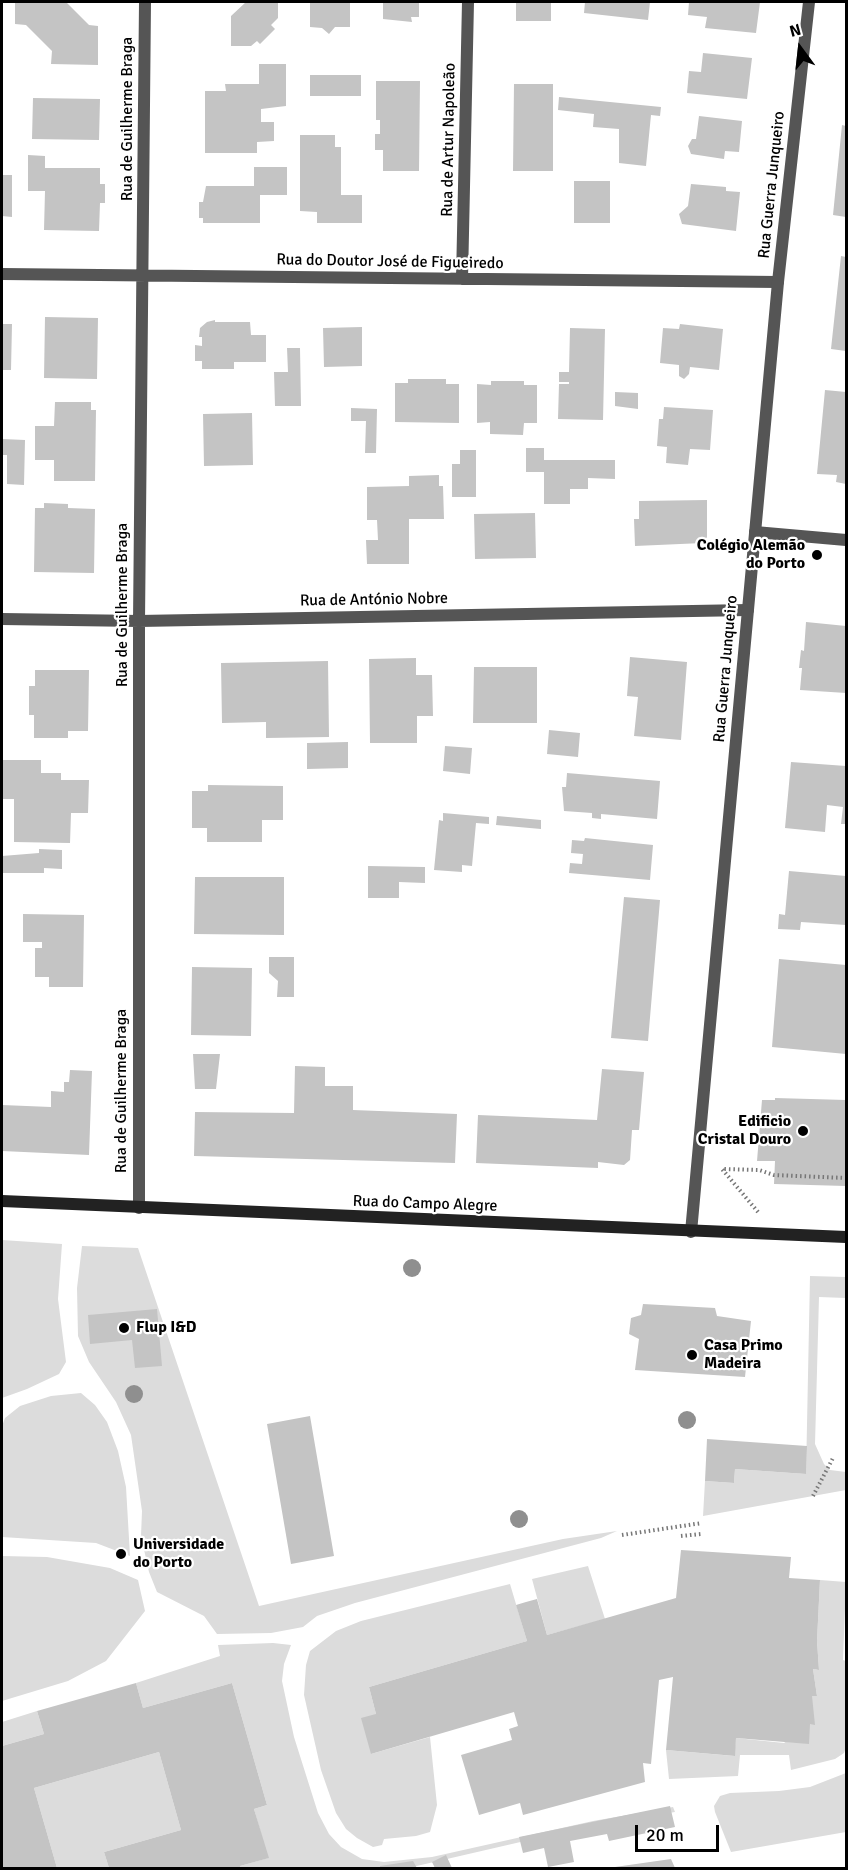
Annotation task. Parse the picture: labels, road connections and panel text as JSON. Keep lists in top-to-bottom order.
{
  "streets": {
    "main road": ["Rua do Campo Alegre"],
    "street": [
      "Rua de Guilherme Braga",
      "Rua de Artur Napoleão",
      "Rua Guerra Junqueiro",
      "Rua do Doutor José de Figueiredo",
      "Rua de António Nobre"
    ]
  },
  "crossings": [
    ["Rua de Guilherme Braga", "Rua do Doutor José de Figueiredo"],
    ["Rua de Guilherme Braga", "Rua de António Nobre"],
    ["Rua de Guilherme Braga", "Rua do Campo Alegre"],
    ["Rua de Artur Napoleão", "Rua do Doutor José de Figueiredo"],
    ["Rua Guerra Junqueiro", "Rua do Doutor José de Figueiredo"],
    ["Rua Guerra Junqueiro", "Rua de António Nobre"],
    ["Rua Guerra Junqueiro", "Rua do Campo Alegre"]
  ],
  "places": [
    "Colégio Alemão do Porto",
    "Edificio Cristal Douro",
    "Flup I&D",
    "Casa Primo Madeira",
    "Universidade do Porto"
  ],
  "scale_bar": "20 m",
  "north": "top"
}
